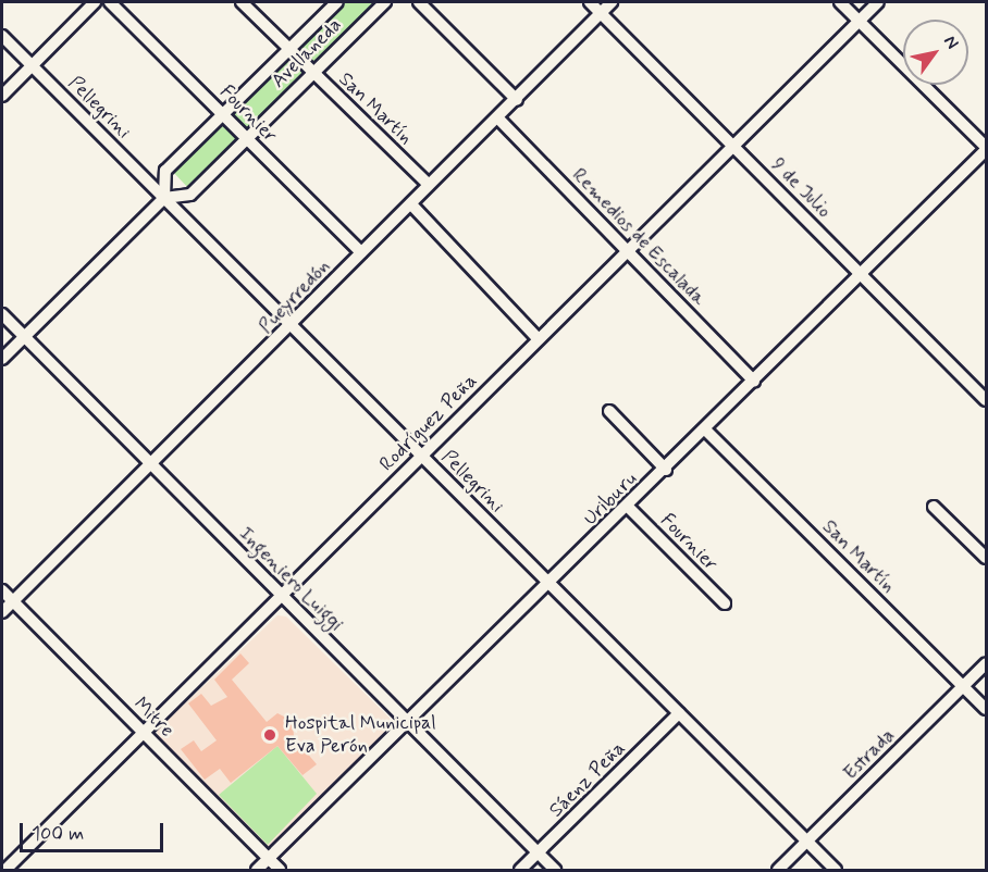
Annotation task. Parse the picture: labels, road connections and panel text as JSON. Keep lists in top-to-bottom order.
{
  "streets": {
    "street": [
      "Avellaneda",
      "Pellegrini",
      "San Martín",
      "Fournier",
      "9 de Julio",
      "Remedios de Escalada",
      "Pueyrredón",
      "Rodríguez Peña",
      "Uriburu",
      "Ingeniero Luiggi",
      "Mitre",
      "Estrada",
      "Sáenz Peña"
    ]
  },
  "crossings": [
    ["Avellaneda", "Pellegrini"],
    ["Avellaneda", "San Martín"],
    ["Avellaneda", "Fournier"],
    ["Pellegrini", "Pueyrredón"],
    ["Pellegrini", "Rodríguez Peña"],
    ["Pellegrini", "Uriburu"],
    ["Pellegrini", "Estrada"],
    ["Pellegrini", "Sáenz Peña"],
    ["San Martín", "Pueyrredón"],
    ["San Martín", "Uriburu"],
    ["San Martín", "Estrada"],
    ["Fournier", "Pueyrredón"],
    ["Fournier", "Uriburu"],
    ["9 de Julio", "Pueyrredón"],
    ["9 de Julio", "Rodríguez Peña"],
    ["9 de Julio", "Uriburu"],
    ["Remedios de Escalada", "Pueyrredón"],
    ["Remedios de Escalada", "Rodríguez Peña"],
    ["Remedios de Escalada", "Uriburu"],
    ["Pueyrredón", "Ingeniero Luiggi"],
    ["Pueyrredón", "Mitre"],
    ["Rodríguez Peña", "Ingeniero Luiggi"],
    ["Rodríguez Peña", "Mitre"],
    ["Uriburu", "Ingeniero Luiggi"],
    ["Uriburu", "Mitre"],
    ["Ingeniero Luiggi", "Sáenz Peña"]
  ],
  "places": ["Hospital Municipal Eva Perón"],
  "scale_bar": "100 m",
  "north": "top right"
}
